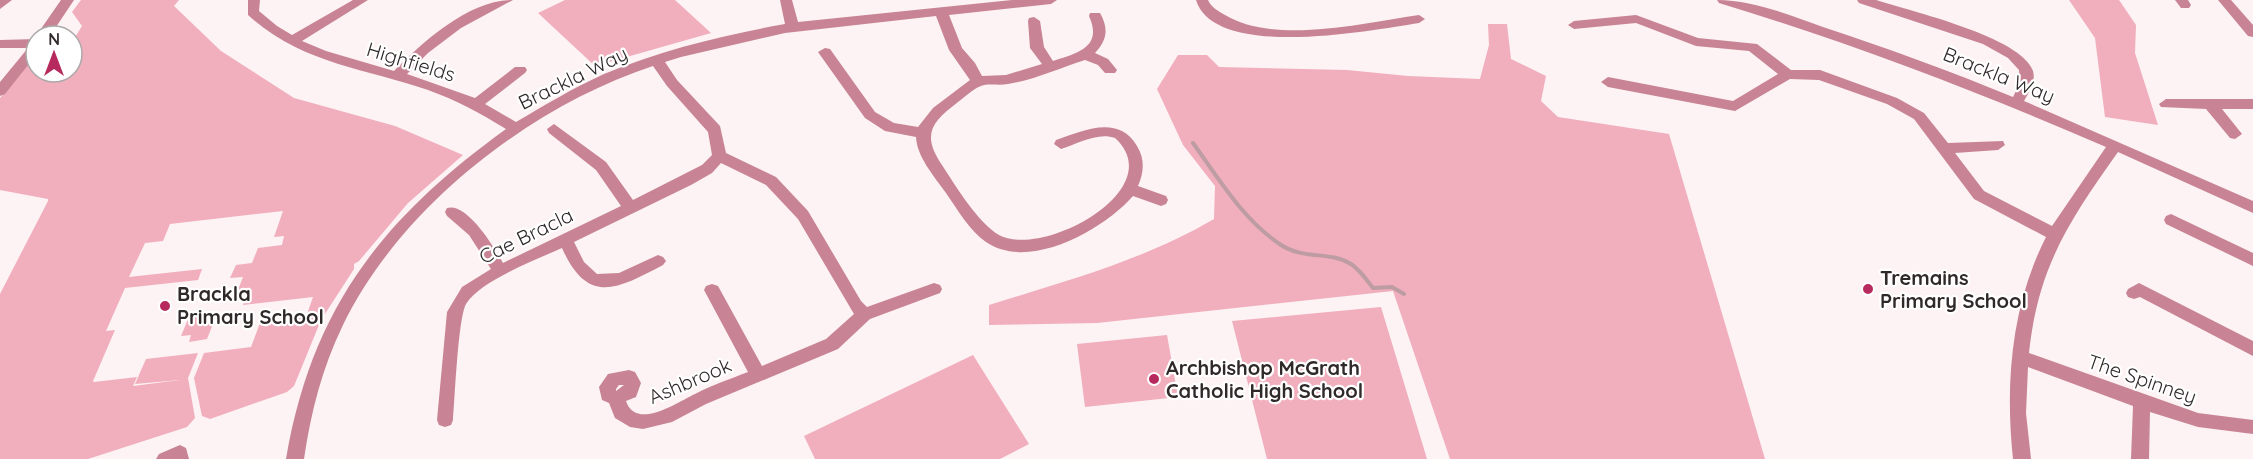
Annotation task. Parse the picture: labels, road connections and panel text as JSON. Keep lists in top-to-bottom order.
{
  "streets": {
    "street": [
      "Highfields",
      "Brackla Way",
      "Cae Bracla",
      "The Spinney",
      "Ashbrook"
    ]
  },
  "crossings": [
    ["Highfields", "Brackla Way"]
  ],
  "places": ["Tremains Primary School", "Brackla Primary School", "Archbishop McGrath Catholic High School"],
  "north": "top"
}
